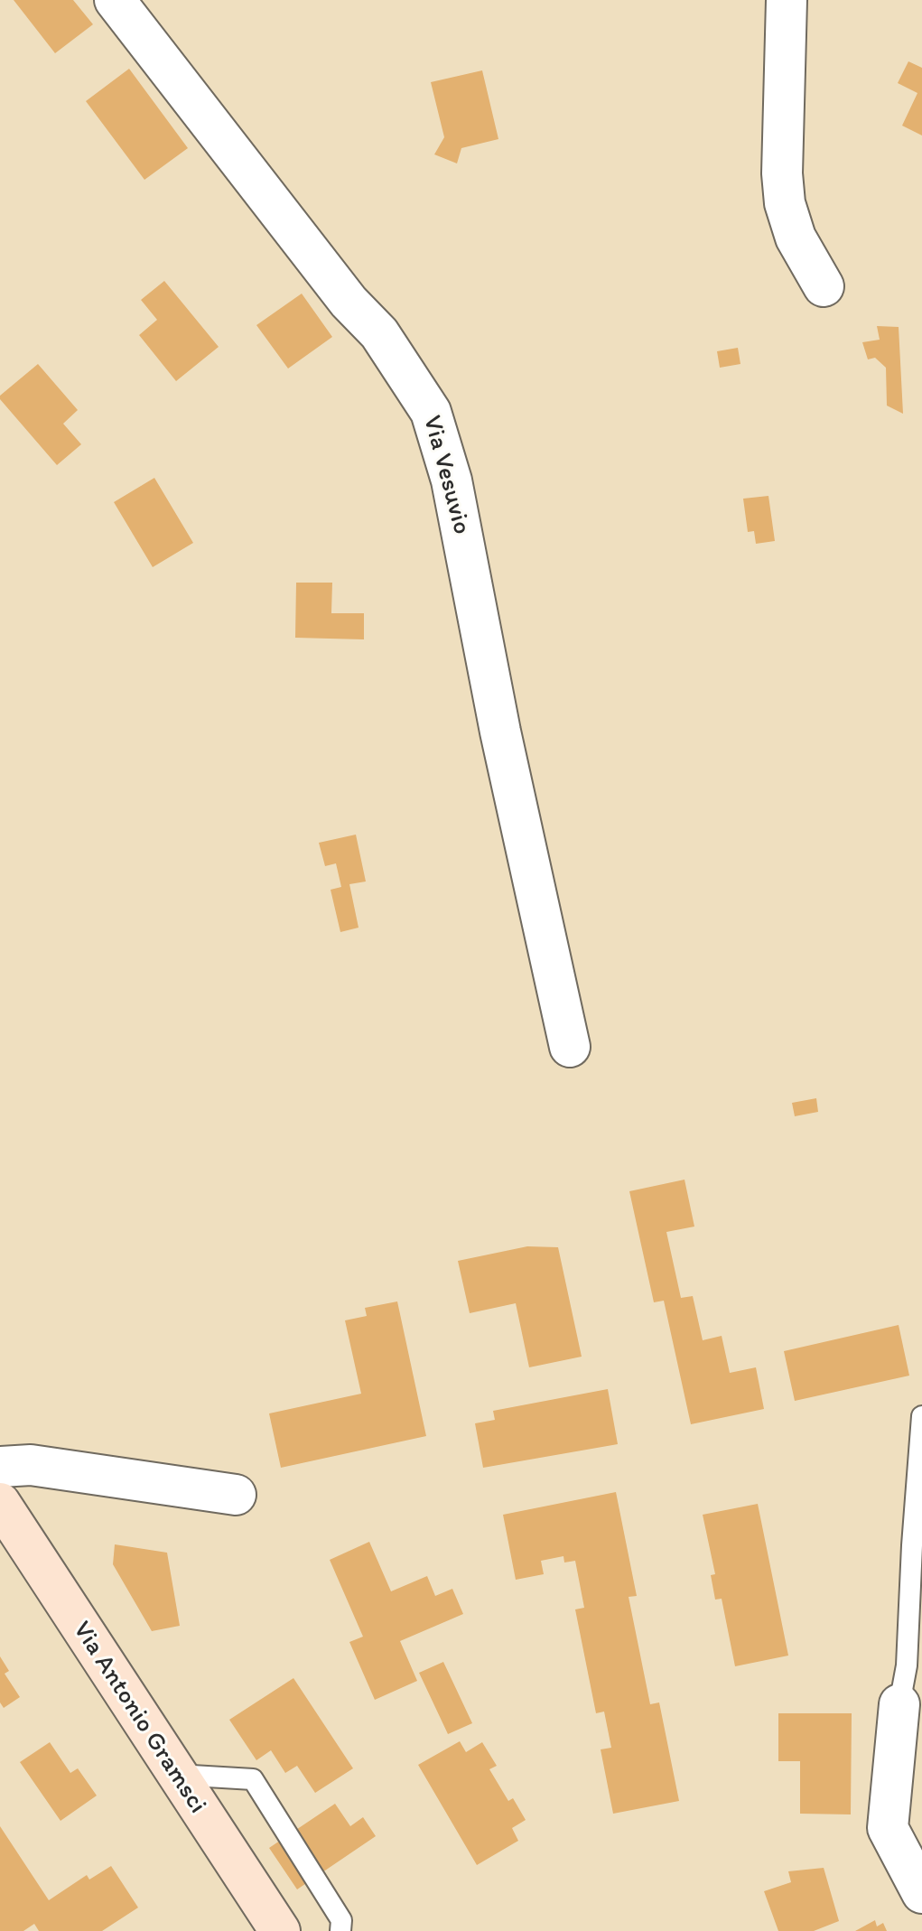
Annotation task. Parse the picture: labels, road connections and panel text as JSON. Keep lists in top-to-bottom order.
{
  "streets": {
    "main road": ["Via Antonio Gramsci"],
    "street": ["Via Vesuvio"]
  }
}
